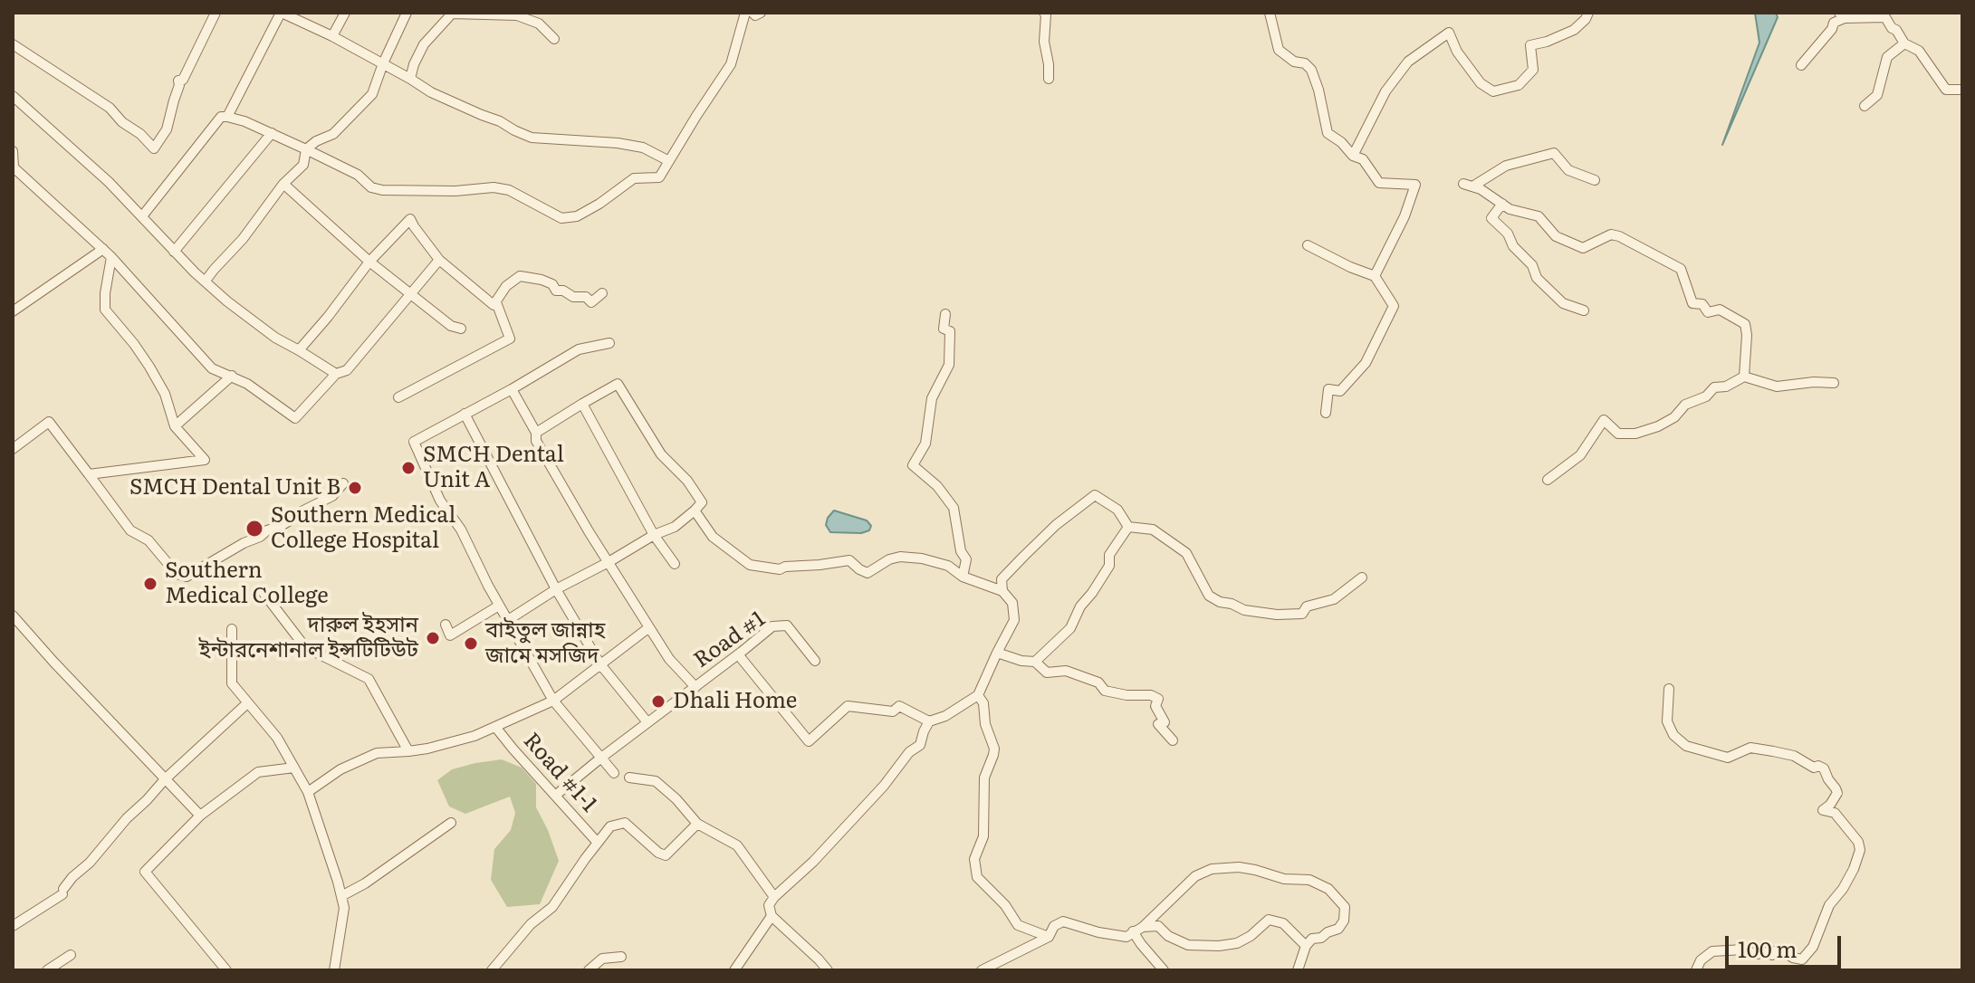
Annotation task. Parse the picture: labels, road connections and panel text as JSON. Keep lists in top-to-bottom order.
{
  "streets": {
    "street": ["Road #1", "Road #1-1"]
  },
  "crossings": [
    ["Road #1", "Road #1-1"]
  ],
  "places": [
    "SMCH Dental Unit A",
    "SMCH Dental Unit B",
    "Southern Medical College Hospital",
    "Southern Medical College",
    "দারুল ইহসান ইন্টারনেশানাল ইন্সটিটিউট",
    "বাইতুল জান্নাহ জামে মসজিদ",
    "Dhali Home"
  ],
  "scale_bar": "100 m"
}
